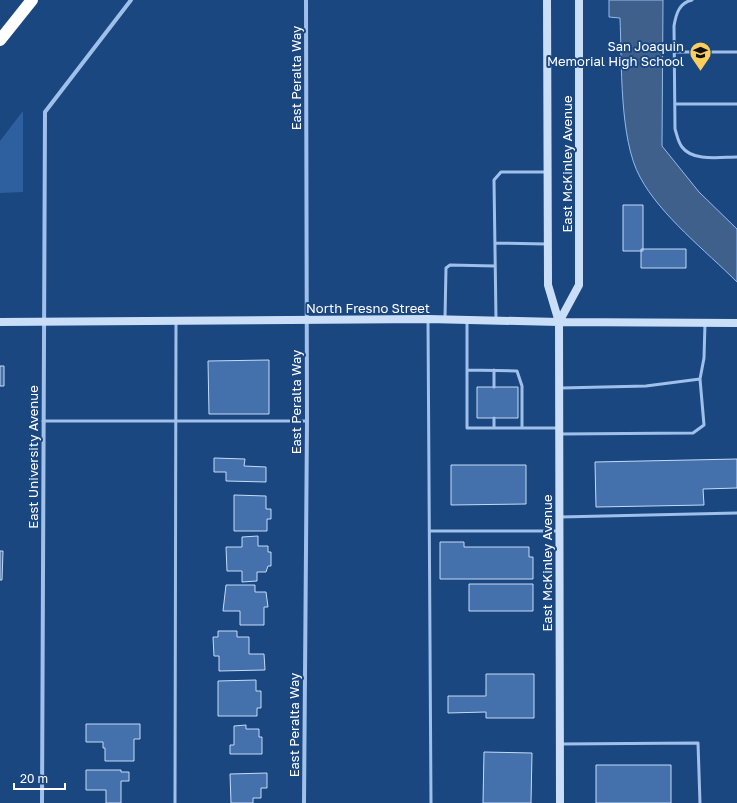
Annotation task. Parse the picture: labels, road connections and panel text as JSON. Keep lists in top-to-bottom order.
{
  "streets": {
    "main road": ["East McKinley Avenue", "North Fresno Street"],
    "street": ["East Peralta Way", "East University Avenue"]
  },
  "crossings": [
    ["East Peralta Way", "North Fresno Street"],
    ["East McKinley Avenue", "North Fresno Street"],
    ["North Fresno Street", "East University Avenue"]
  ],
  "places": {
    "school or university": ["San Joaquin Memorial High School"]
  },
  "scale_bar": "20 m"
}
